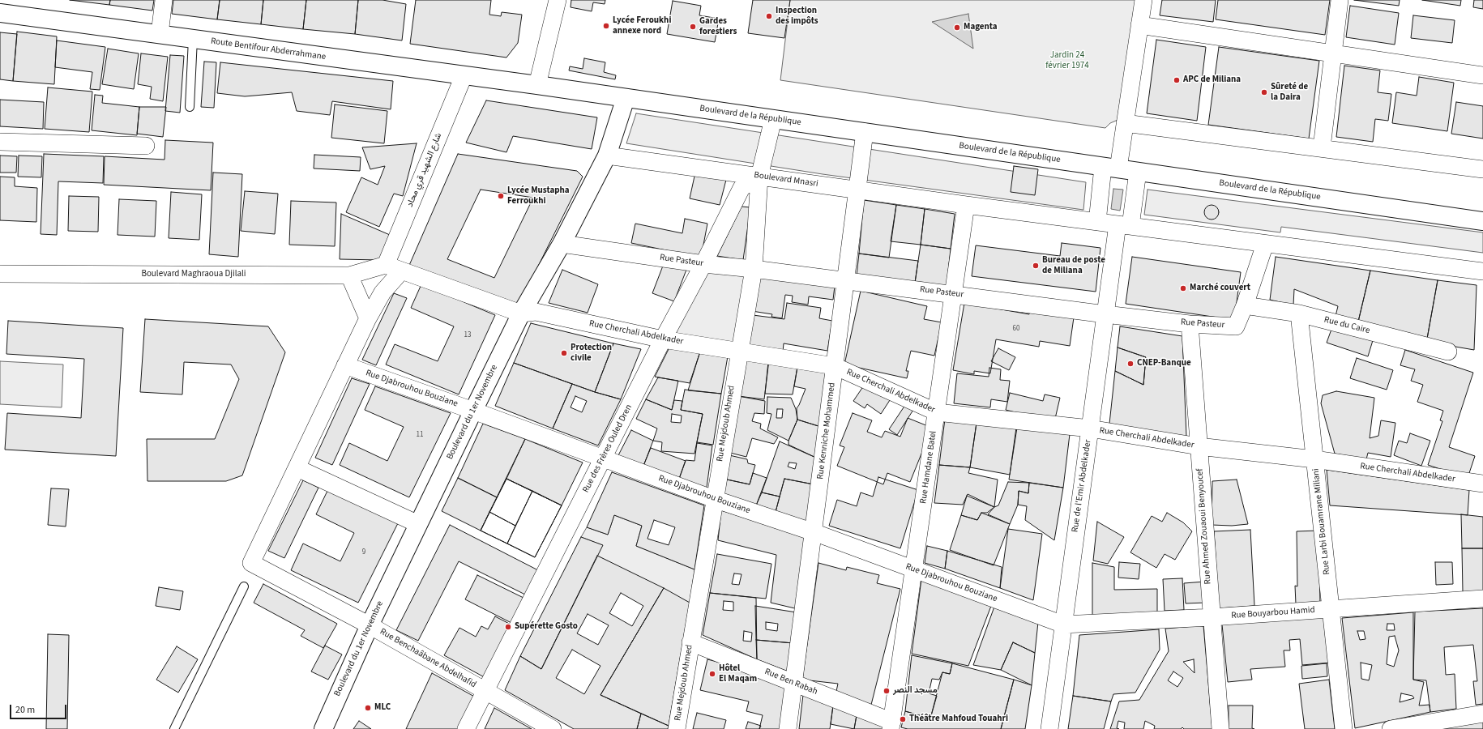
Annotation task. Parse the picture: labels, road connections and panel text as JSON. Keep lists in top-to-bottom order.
{
  "streets": {
    "main road": ["Route Bentifour Abderrahmane", "Boulevard de la République", "Boulevard du 1er Novembre"],
    "street": [
      "شارع الشهيد قري محاد",
      "Boulevard Mnasri",
      "Rue Pasteur",
      "Boulevard Maghraoua Djilali",
      "Rue du Caire",
      "Rue Cherchali Abdelkader",
      "Rue Djabrouhou Bouziane",
      "Rue Mejdoub Ahmed",
      "Rue Kenniche Mohammed",
      "Rue des Frères Ouled Dren",
      "Rue Hamdane Batel",
      "Rue de l'Emir Abdelkader",
      "Rue Larbi Bouamrane Miliani",
      "Rue Ahmed Zouaoui Benyoucef",
      "Rue Bouyarbou Hamid",
      "Rue Benchaâbane Abdelhafid",
      "Rue Ben Rabah"
    ]
  },
  "crossings": [
    ["Route Bentifour Abderrahmane", "Boulevard de la République"],
    ["Route Bentifour Abderrahmane", "شارع الشهيد قري محاد"],
    ["Boulevard de la République", "Boulevard du 1er Novembre"],
    ["Boulevard de la République", "Rue Mejdoub Ahmed"],
    ["Boulevard de la République", "Rue Kenniche Mohammed"],
    ["Boulevard de la République", "Rue de l'Emir Abdelkader"],
    ["شارع الشهيد قري محاد", "Boulevard Maghraoua Djilali"],
    ["Boulevard Mnasri", "Rue Pasteur"],
    ["Boulevard Mnasri", "Boulevard du 1er Novembre"],
    ["Boulevard Mnasri", "Rue Mejdoub Ahmed"],
    ["Boulevard Mnasri", "Rue Kenniche Mohammed"],
    ["Boulevard Mnasri", "Rue des Frères Ouled Dren"],
    ["Boulevard Mnasri", "Rue Hamdane Batel"],
    ["Boulevard Mnasri", "Rue de l'Emir Abdelkader"],
    ["Rue Pasteur", "Rue du Caire"],
    ["Rue Pasteur", "Boulevard du 1er Novembre"],
    ["Rue Pasteur", "Rue Mejdoub Ahmed"],
    ["Rue Pasteur", "Rue Kenniche Mohammed"],
    ["Rue Pasteur", "Rue des Frères Ouled Dren"],
    ["Rue Pasteur", "Rue Hamdane Batel"],
    ["Rue Pasteur", "Rue de l'Emir Abdelkader"],
    ["Rue Pasteur", "Rue Ahmed Zouaoui Benyoucef"],
    ["Rue du Caire", "Rue Larbi Bouamrane Miliani"],
    ["Rue Cherchali Abdelkader", "Boulevard du 1er Novembre"],
    ["Rue Cherchali Abdelkader", "Rue Mejdoub Ahmed"],
    ["Rue Cherchali Abdelkader", "Rue Kenniche Mohammed"],
    ["Rue Cherchali Abdelkader", "Rue des Frères Ouled Dren"],
    ["Rue Cherchali Abdelkader", "Rue Hamdane Batel"],
    ["Rue Cherchali Abdelkader", "Rue de l'Emir Abdelkader"],
    ["Rue Cherchali Abdelkader", "Rue Larbi Bouamrane Miliani"],
    ["Rue Cherchali Abdelkader", "Rue Ahmed Zouaoui Benyoucef"],
    ["Rue Djabrouhou Bouziane", "Boulevard du 1er Novembre"],
    ["Rue Djabrouhou Bouziane", "Rue Mejdoub Ahmed"],
    ["Rue Djabrouhou Bouziane", "Rue Kenniche Mohammed"],
    ["Rue Djabrouhou Bouziane", "Rue des Frères Ouled Dren"],
    ["Rue Djabrouhou Bouziane", "Rue Hamdane Batel"],
    ["Rue Djabrouhou Bouziane", "Rue de l'Emir Abdelkader"],
    ["Rue Djabrouhou Bouziane", "Rue Bouyarbou Hamid"],
    ["Boulevard du 1er Novembre", "Rue Benchaâbane Abdelhafid"],
    ["Rue Mejdoub Ahmed", "Rue des Frères Ouled Dren"],
    ["Rue Mejdoub Ahmed", "Rue Ben Rabah"],
    ["Rue Kenniche Mohammed", "Rue Ben Rabah"],
    ["Rue des Frères Ouled Dren", "Rue Benchaâbane Abdelhafid"],
    ["Rue Hamdane Batel", "Rue Ben Rabah"],
    ["Rue de l'Emir Abdelkader", "Rue Bouyarbou Hamid"],
    ["Rue Larbi Bouamrane Miliani", "Rue Bouyarbou Hamid"],
    ["Rue Ahmed Zouaoui Benyoucef", "Rue Bouyarbou Hamid"]
  ],
  "parks": ["Jardin 24 février 1974"],
  "places": [
    "Inspection des impôts",
    "Lycée Feroukhi annexe nord",
    "Gardes forestiers",
    "Magenta",
    "APC de Miliana",
    "Sûreté de la Daira",
    "Lycée Mustapha Ferroukhi",
    "Bureau de poste de Miliana",
    "Marché couvert",
    "Protection civile",
    "CNEP-Banque",
    "Supérette Gosto",
    "Hôtel El Maqam",
    "مسجد النصر",
    "MLC",
    "Théâtre Mahfoud Touahri"
  ],
  "house_numbers": [
    "60",
    "13",
    "11",
    "9"
  ],
  "scale_bar": "20 m"
}
